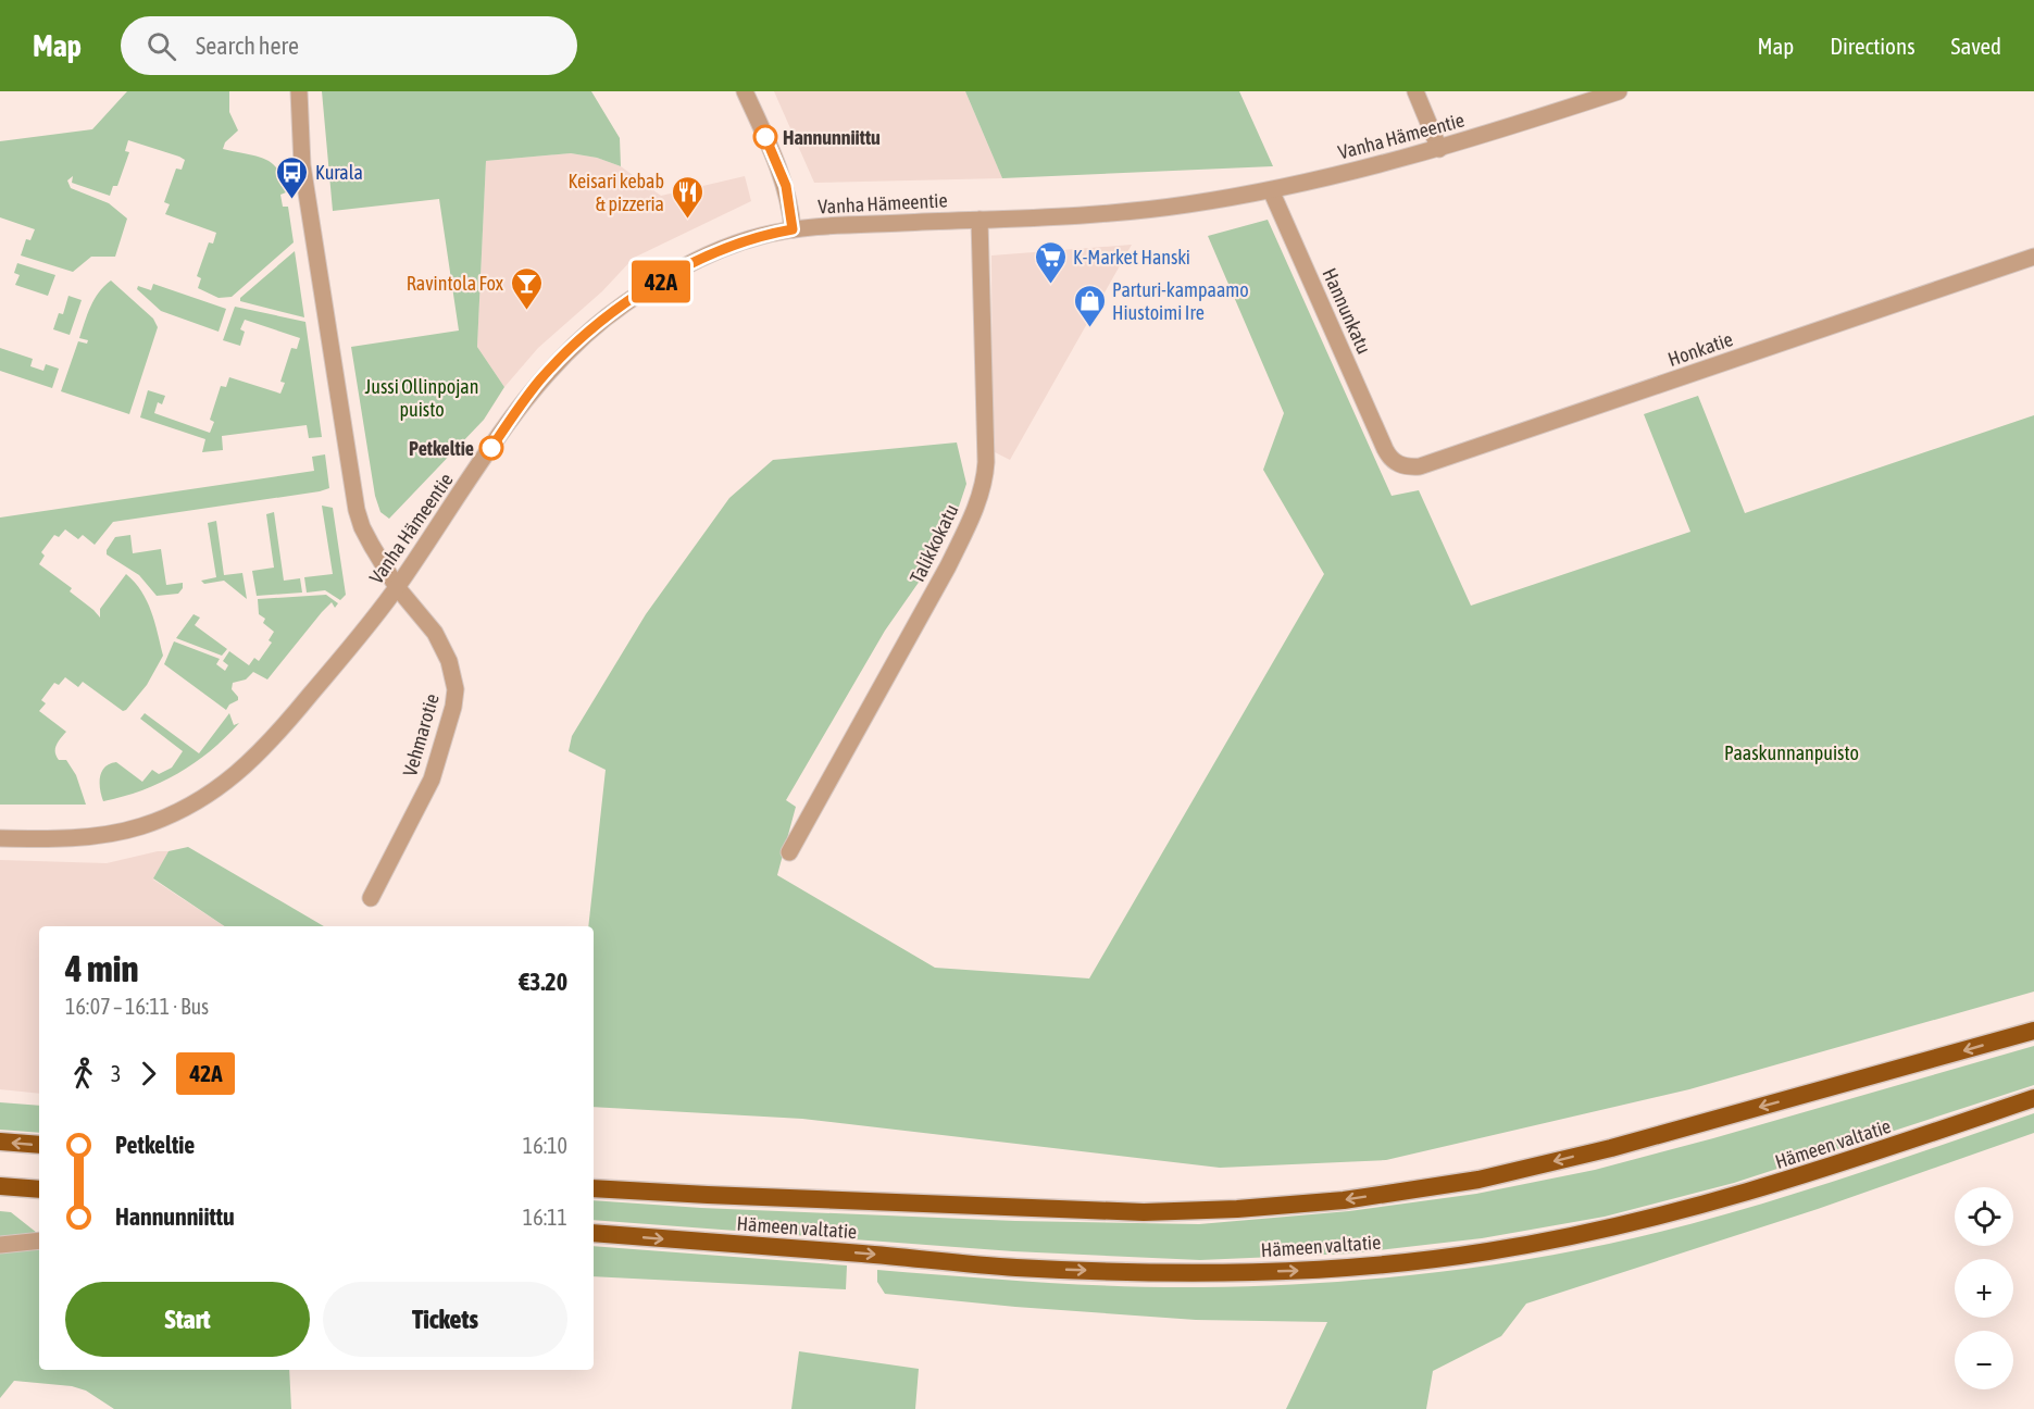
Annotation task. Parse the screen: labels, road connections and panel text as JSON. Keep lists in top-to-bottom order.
{
  "streets": {
    "highway": ["Hämeen valtatie"],
    "street": [
      "Vanha Hämeentie",
      "Hannunkatu",
      "Honkatie",
      "Talikkokatu",
      "Vehmarotie"
    ]
  },
  "crossings": [
    ["Vanha Hämeentie", "Hannunkatu"],
    ["Vanha Hämeentie", "Talikkokatu"],
    ["Vanha Hämeentie", "Vehmarotie"],
    ["Hannunkatu", "Honkatie"]
  ],
  "parks": ["Jussi Ollinpojan puisto", "Paaskunnanpuisto"],
  "places": {
    "other": ["Hannunniittu", "Petkeltie"],
    "bus stop": ["Kurala"],
    "restaurant": ["Keisari kebab & pizzeria"],
    "supermarket": ["K-Market Hanski"],
    "bar": ["Ravintola Fox"],
    "shop": ["Parturi-kampaamo Hiustoimi Ire"]
  },
  "lines": ["bus line 42A"],
  "page": {
    "header": "Map",
    "search": "Search here",
    "nav": ["Map", "Directions", "Saved"],
    "on_map": "42A",
    "heading": ["4 min", "16:07 – 16:11 · Bus", "€3.20"],
    "legs": ["3", "42A"],
    "list": [
      {
        "name": "Petkeltie",
        "value": "16:10"
      },
      {
        "name": "Hannunniittu",
        "value": "16:11"
      }
    ],
    "map_buttons": ["+", "−"],
    "buttons": ["Start", "Tickets"]
  }
}
